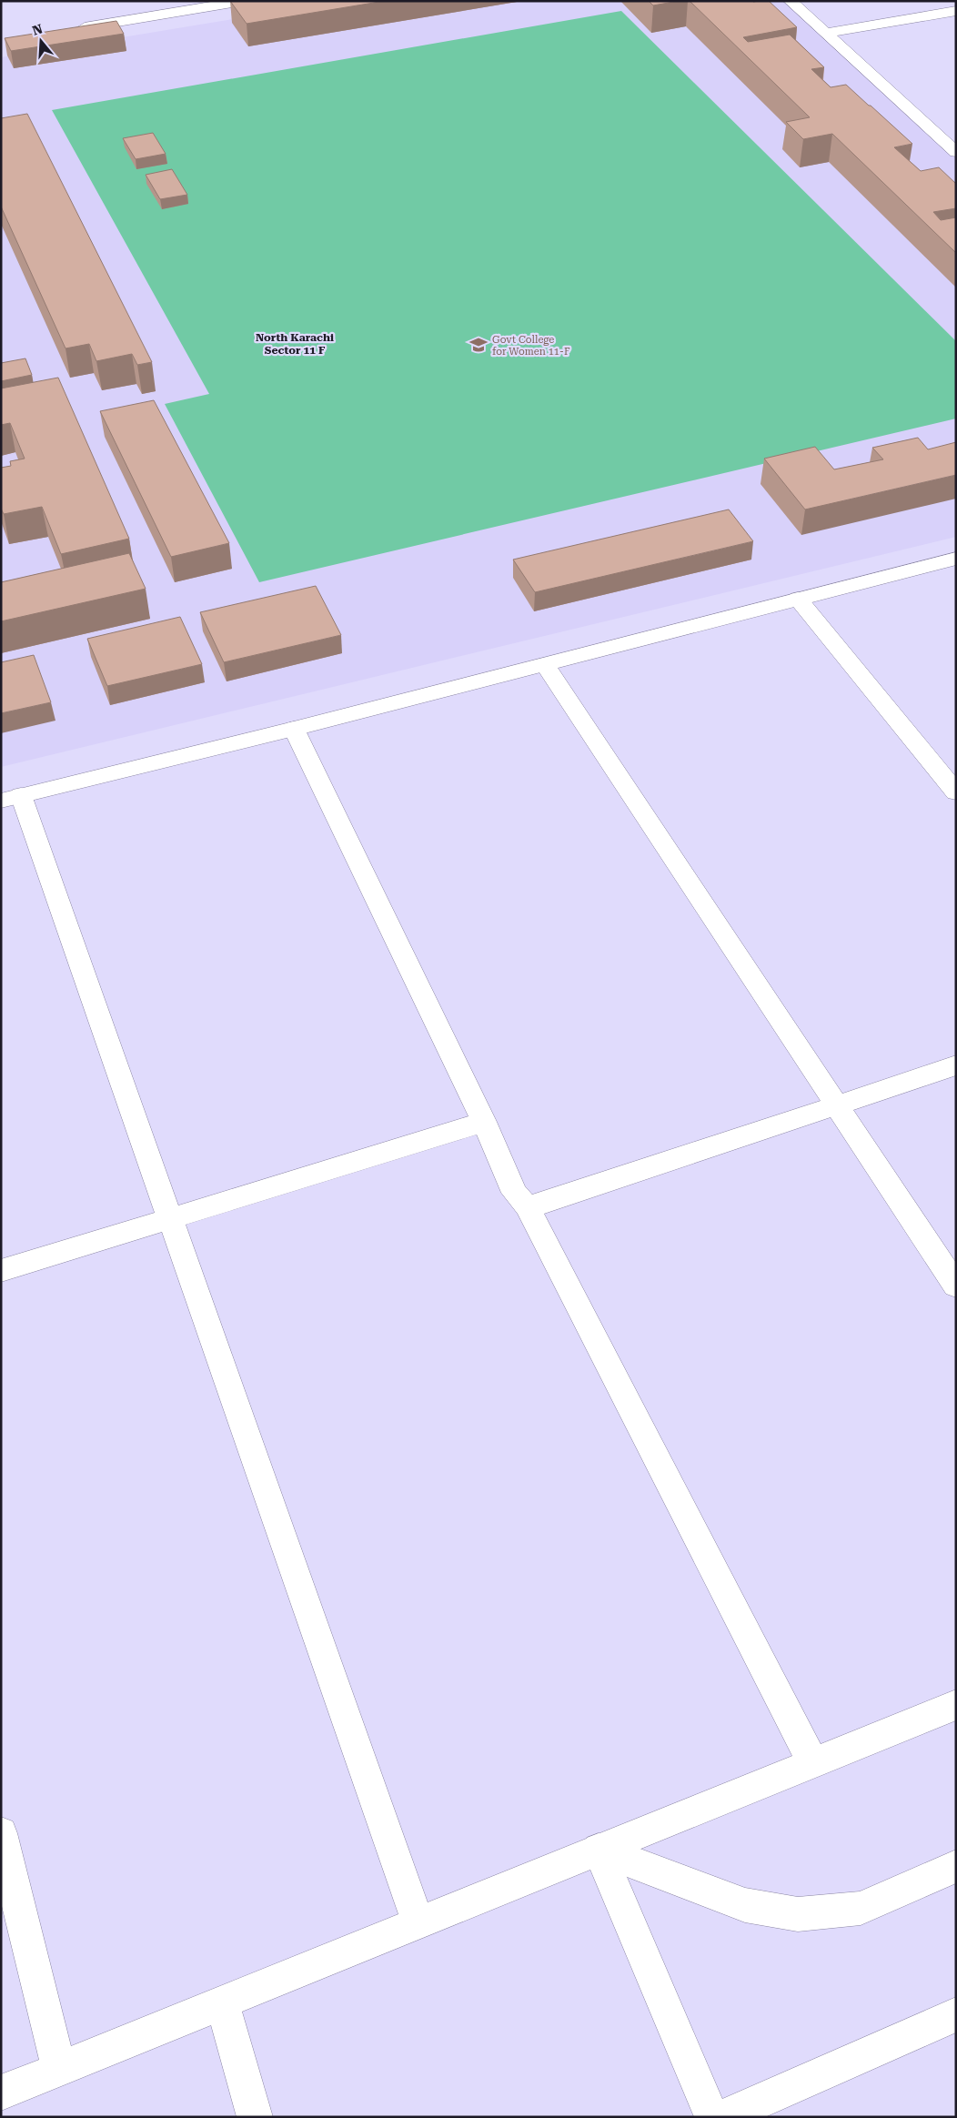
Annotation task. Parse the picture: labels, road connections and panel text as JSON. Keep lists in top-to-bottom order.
{
  "districts": ["North Karachi Sector 11 F"],
  "places": {
    "school or university": ["Govt College for Women 11-F"]
  },
  "north": "top"
}
